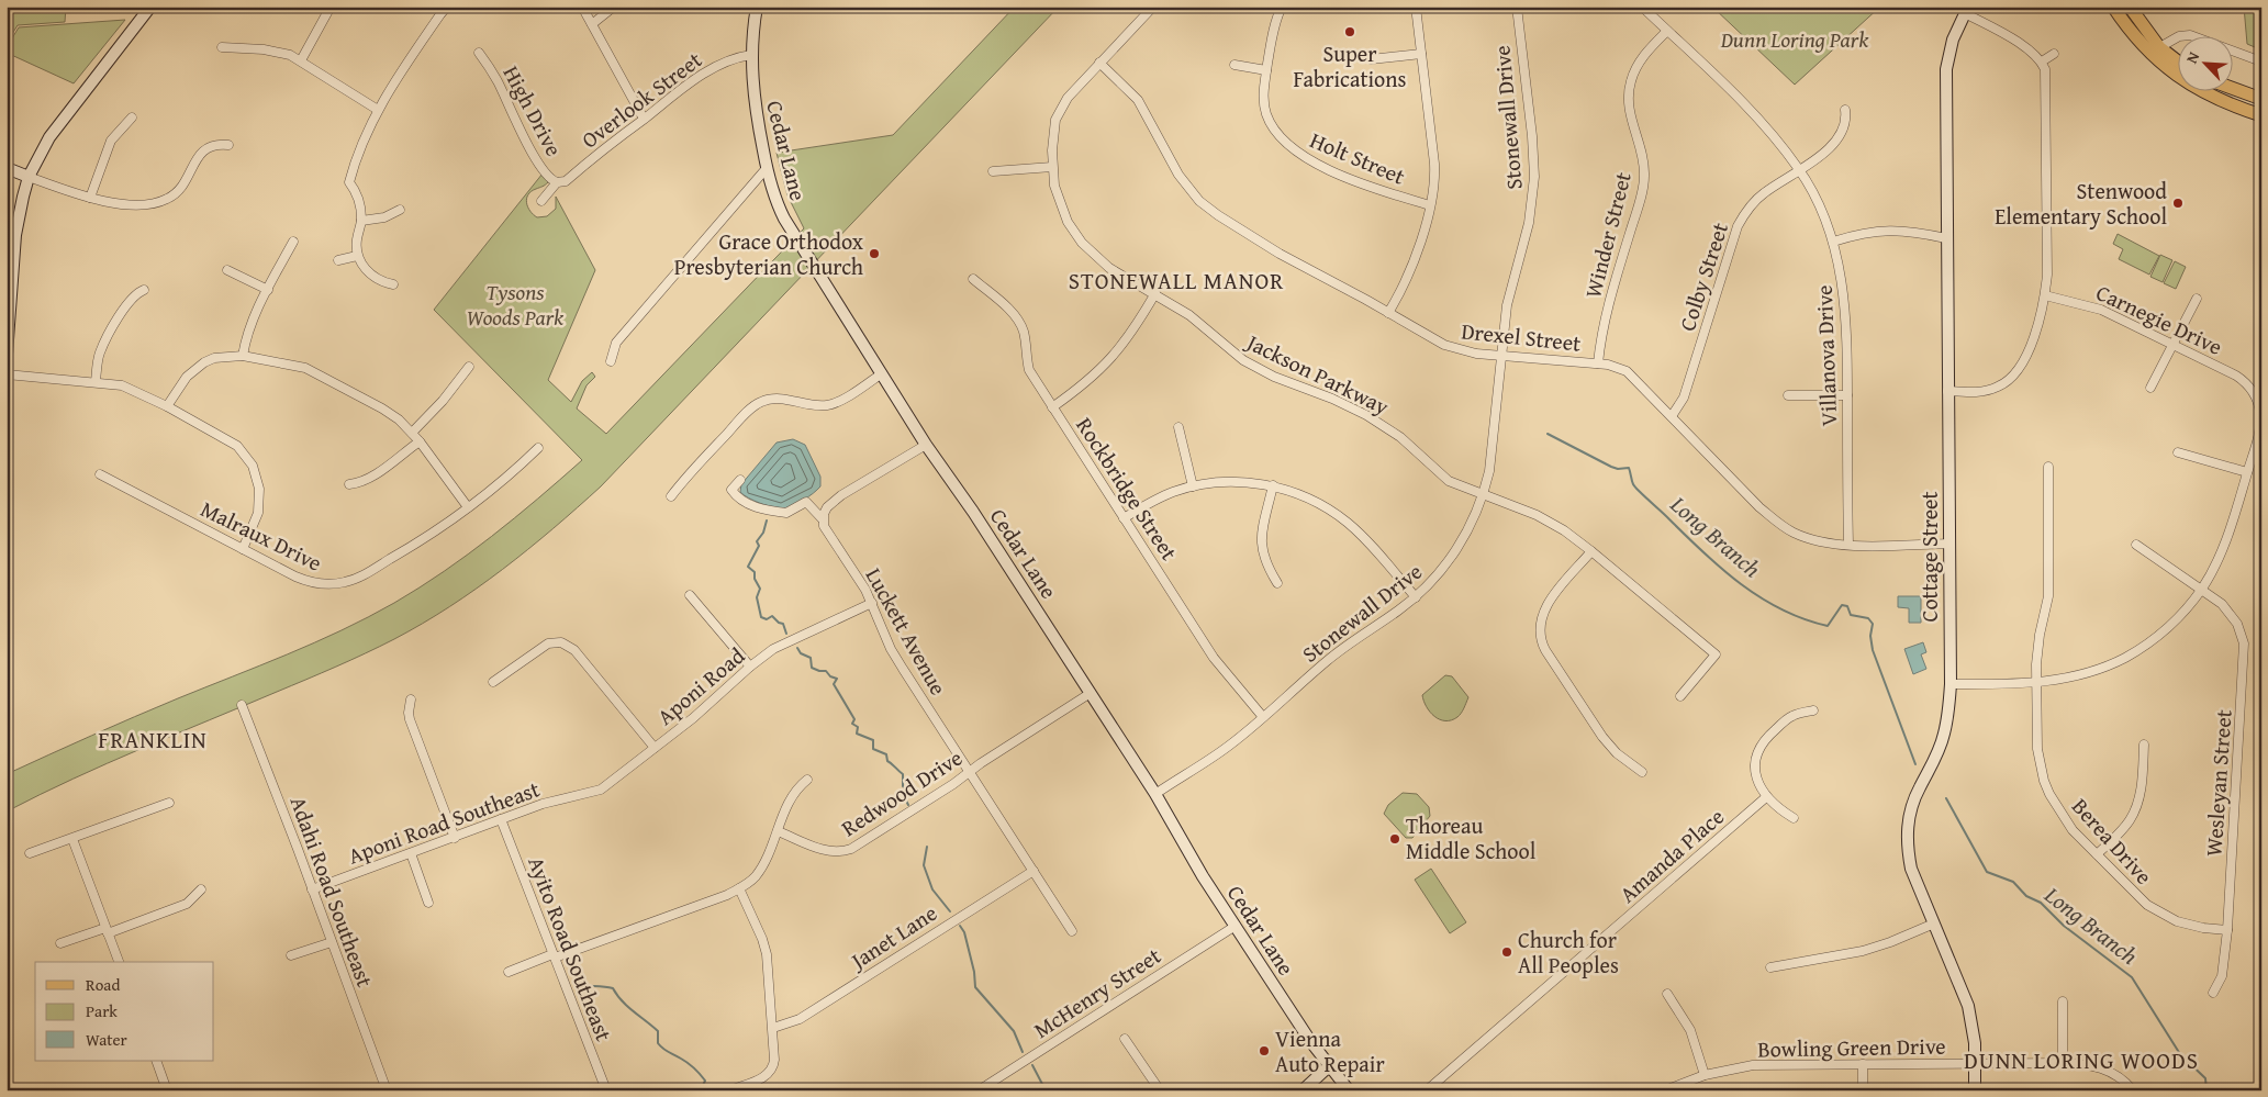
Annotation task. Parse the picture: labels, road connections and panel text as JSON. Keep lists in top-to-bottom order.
{
  "streets": {
    "street": [
      "Overlook Street",
      "High Drive",
      "Stonewall Drive",
      "Cedar Lane",
      "Holt Street",
      "Winder Street",
      "Colby Street",
      "Carnegie Drive",
      "Drexel Street",
      "Villanova Drive",
      "Jackson Parkway",
      "Rockbridge Street",
      "Malraux Drive",
      "Cottage Street",
      "Luckett Avenue",
      "Aponi Road",
      "Wesleyan Street",
      "Redwood Drive",
      "Aponi Road Southeast",
      "Berea Drive",
      "Amanda Place",
      "Adahi Road Southeast",
      "Janet Lane",
      "Ayito Road Southeast",
      "McHenry Street",
      "Bowling Green Drive"
    ]
  },
  "crossings": [
    ["Overlook Street", "High Drive"],
    ["Overlook Street", "Cedar Lane"],
    ["Stonewall Drive", "Cedar Lane"],
    ["Stonewall Drive", "Drexel Street"],
    ["Stonewall Drive", "Jackson Parkway"],
    ["Stonewall Drive", "Rockbridge Street"],
    ["Cedar Lane", "Redwood Drive"],
    ["Cedar Lane", "McHenry Street"],
    ["Winder Street", "Drexel Street"],
    ["Winder Street", "Villanova Drive"],
    ["Colby Street", "Drexel Street"],
    ["Colby Street", "Villanova Drive"],
    ["Carnegie Drive", "Cottage Street"],
    ["Carnegie Drive", "Wesleyan Street"],
    ["Carnegie Drive", "Berea Drive"],
    ["Drexel Street", "Villanova Drive"],
    ["Drexel Street", "Jackson Parkway"],
    ["Drexel Street", "Cottage Street"],
    ["Cottage Street", "Bowling Green Drive"],
    ["Luckett Avenue", "Aponi Road"],
    ["Luckett Avenue", "Redwood Drive"],
    ["Luckett Avenue", "Janet Lane"],
    ["Aponi Road", "Aponi Road Southeast"],
    ["Wesleyan Street", "Berea Drive"],
    ["Aponi Road Southeast", "Adahi Road Southeast"],
    ["Aponi Road Southeast", "Ayito Road Southeast"]
  ],
  "districts": ["STONEWALL MANOR", "FRANKLIN", "DUNN LORING WOODS"],
  "water": ["Long Branch"],
  "parks": ["Dunn Loring Park", "Tysons Woods Park"],
  "places": [
    "Super Fabrications",
    "Stenwood Elementary School",
    "Grace Orthodox Presbyterian Church",
    "Thoreau Middle School",
    "Church for All Peoples",
    "Vienna Auto Repair"
  ],
  "legend": ["Road", "Park", "Water"],
  "north": "top left"
}
